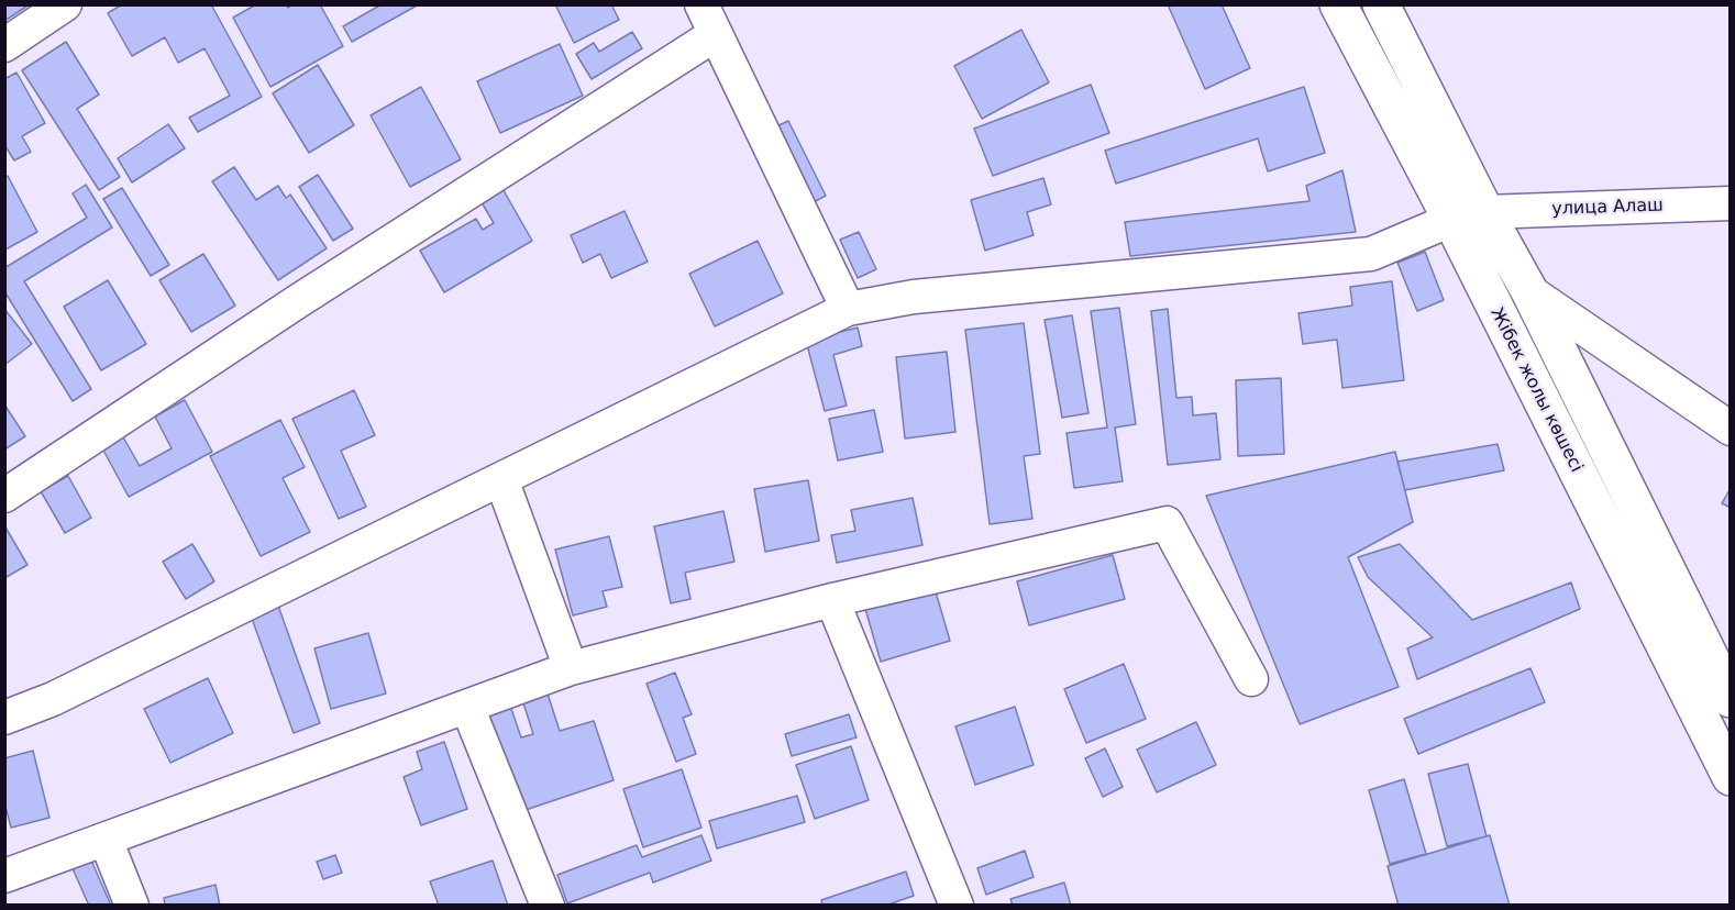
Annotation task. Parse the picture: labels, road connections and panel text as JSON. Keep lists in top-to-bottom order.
{
  "streets": {
    "main road": ["Жібек жолы көшесі"],
    "street": ["улица Алаш"]
  },
  "crossings": [
    ["улица Алаш", "Жібек жолы көшесі"]
  ]
}
